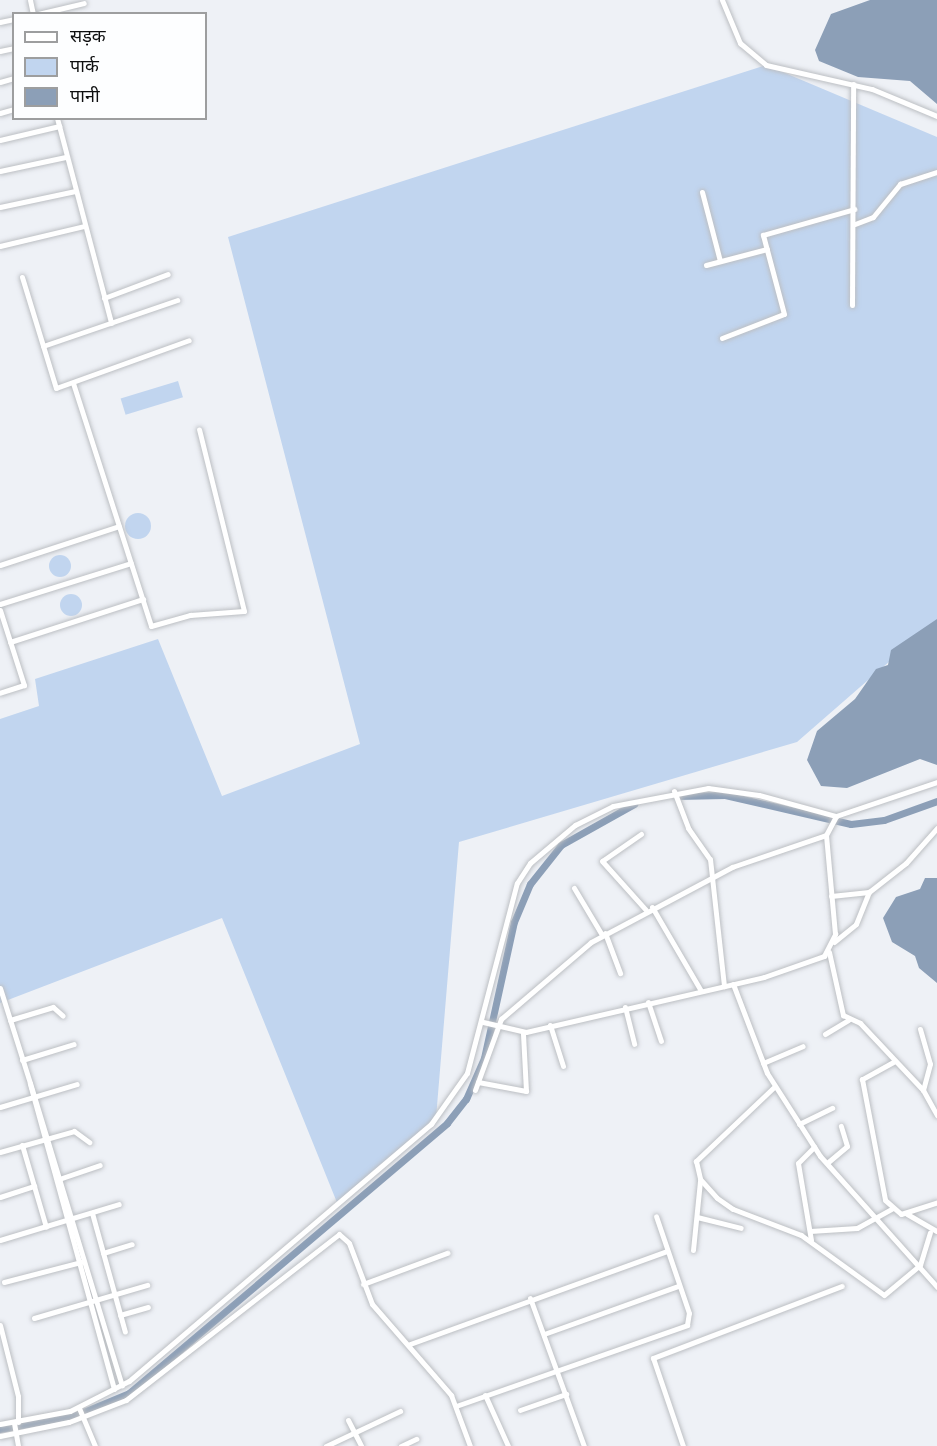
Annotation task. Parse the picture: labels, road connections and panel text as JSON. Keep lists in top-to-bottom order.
{
  "legend": ["सड़क", "पार्क", "पानी"]
}
